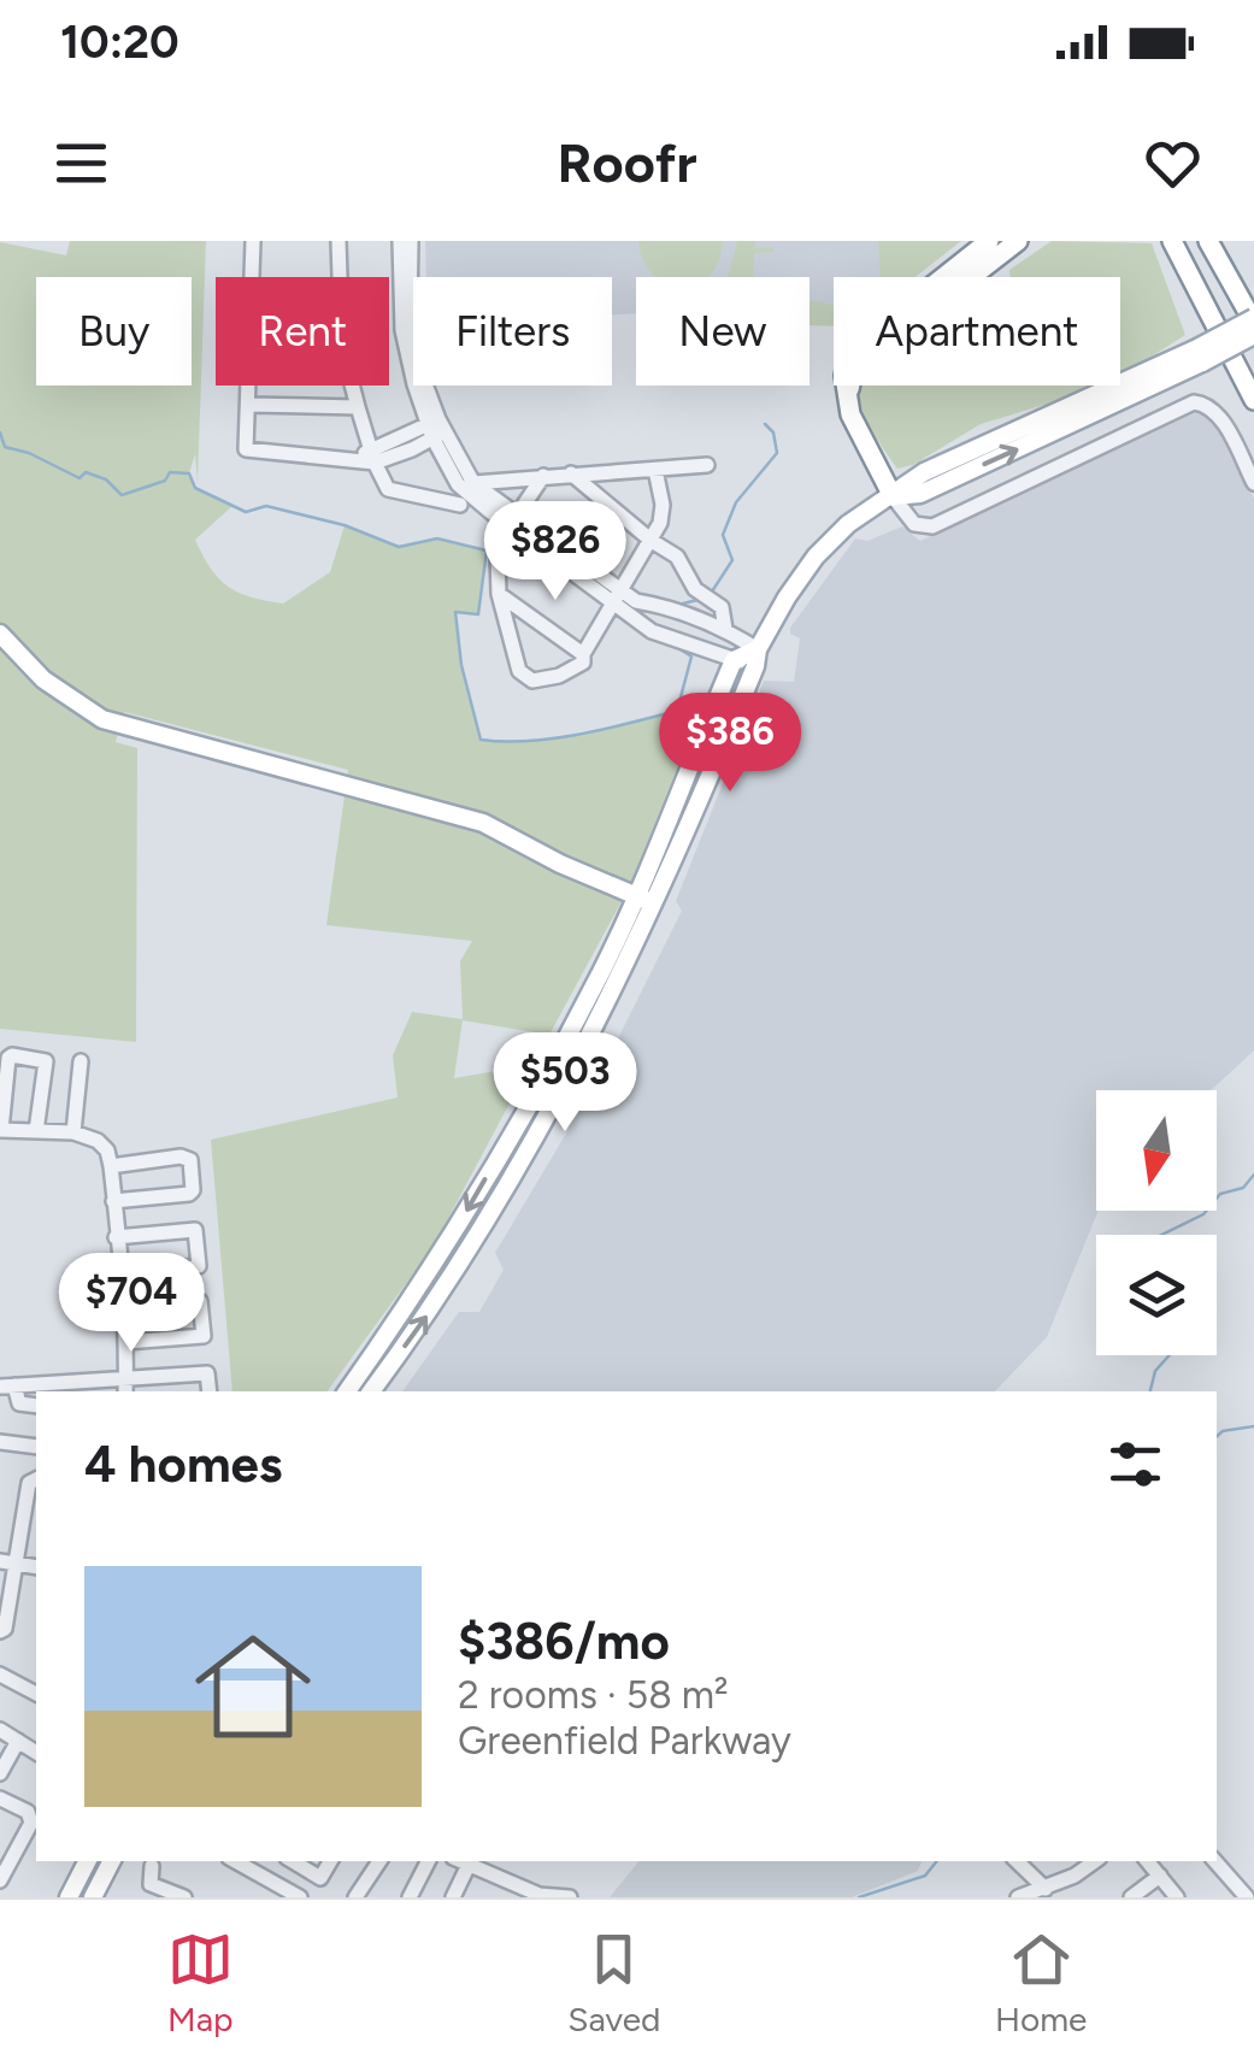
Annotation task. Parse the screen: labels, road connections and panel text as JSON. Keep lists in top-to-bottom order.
{
  "north": "bottom",
  "page": {
    "status": "10:20",
    "header": "Roofr",
    "chip": [
      "Buy",
      "Rent",
      "Filters",
      "New",
      "Apartment"
    ],
    "price": [
      "$826",
      "$386",
      "$503",
      "$704"
    ],
    "heading": "4 homes",
    "list": [
      {
        "name": "$386/mo",
        "note": "2 rooms · 58 m² · Greenfield Parkway"
      }
    ],
    "tabs": ["Map", "Saved", "Home"]
  }
}
